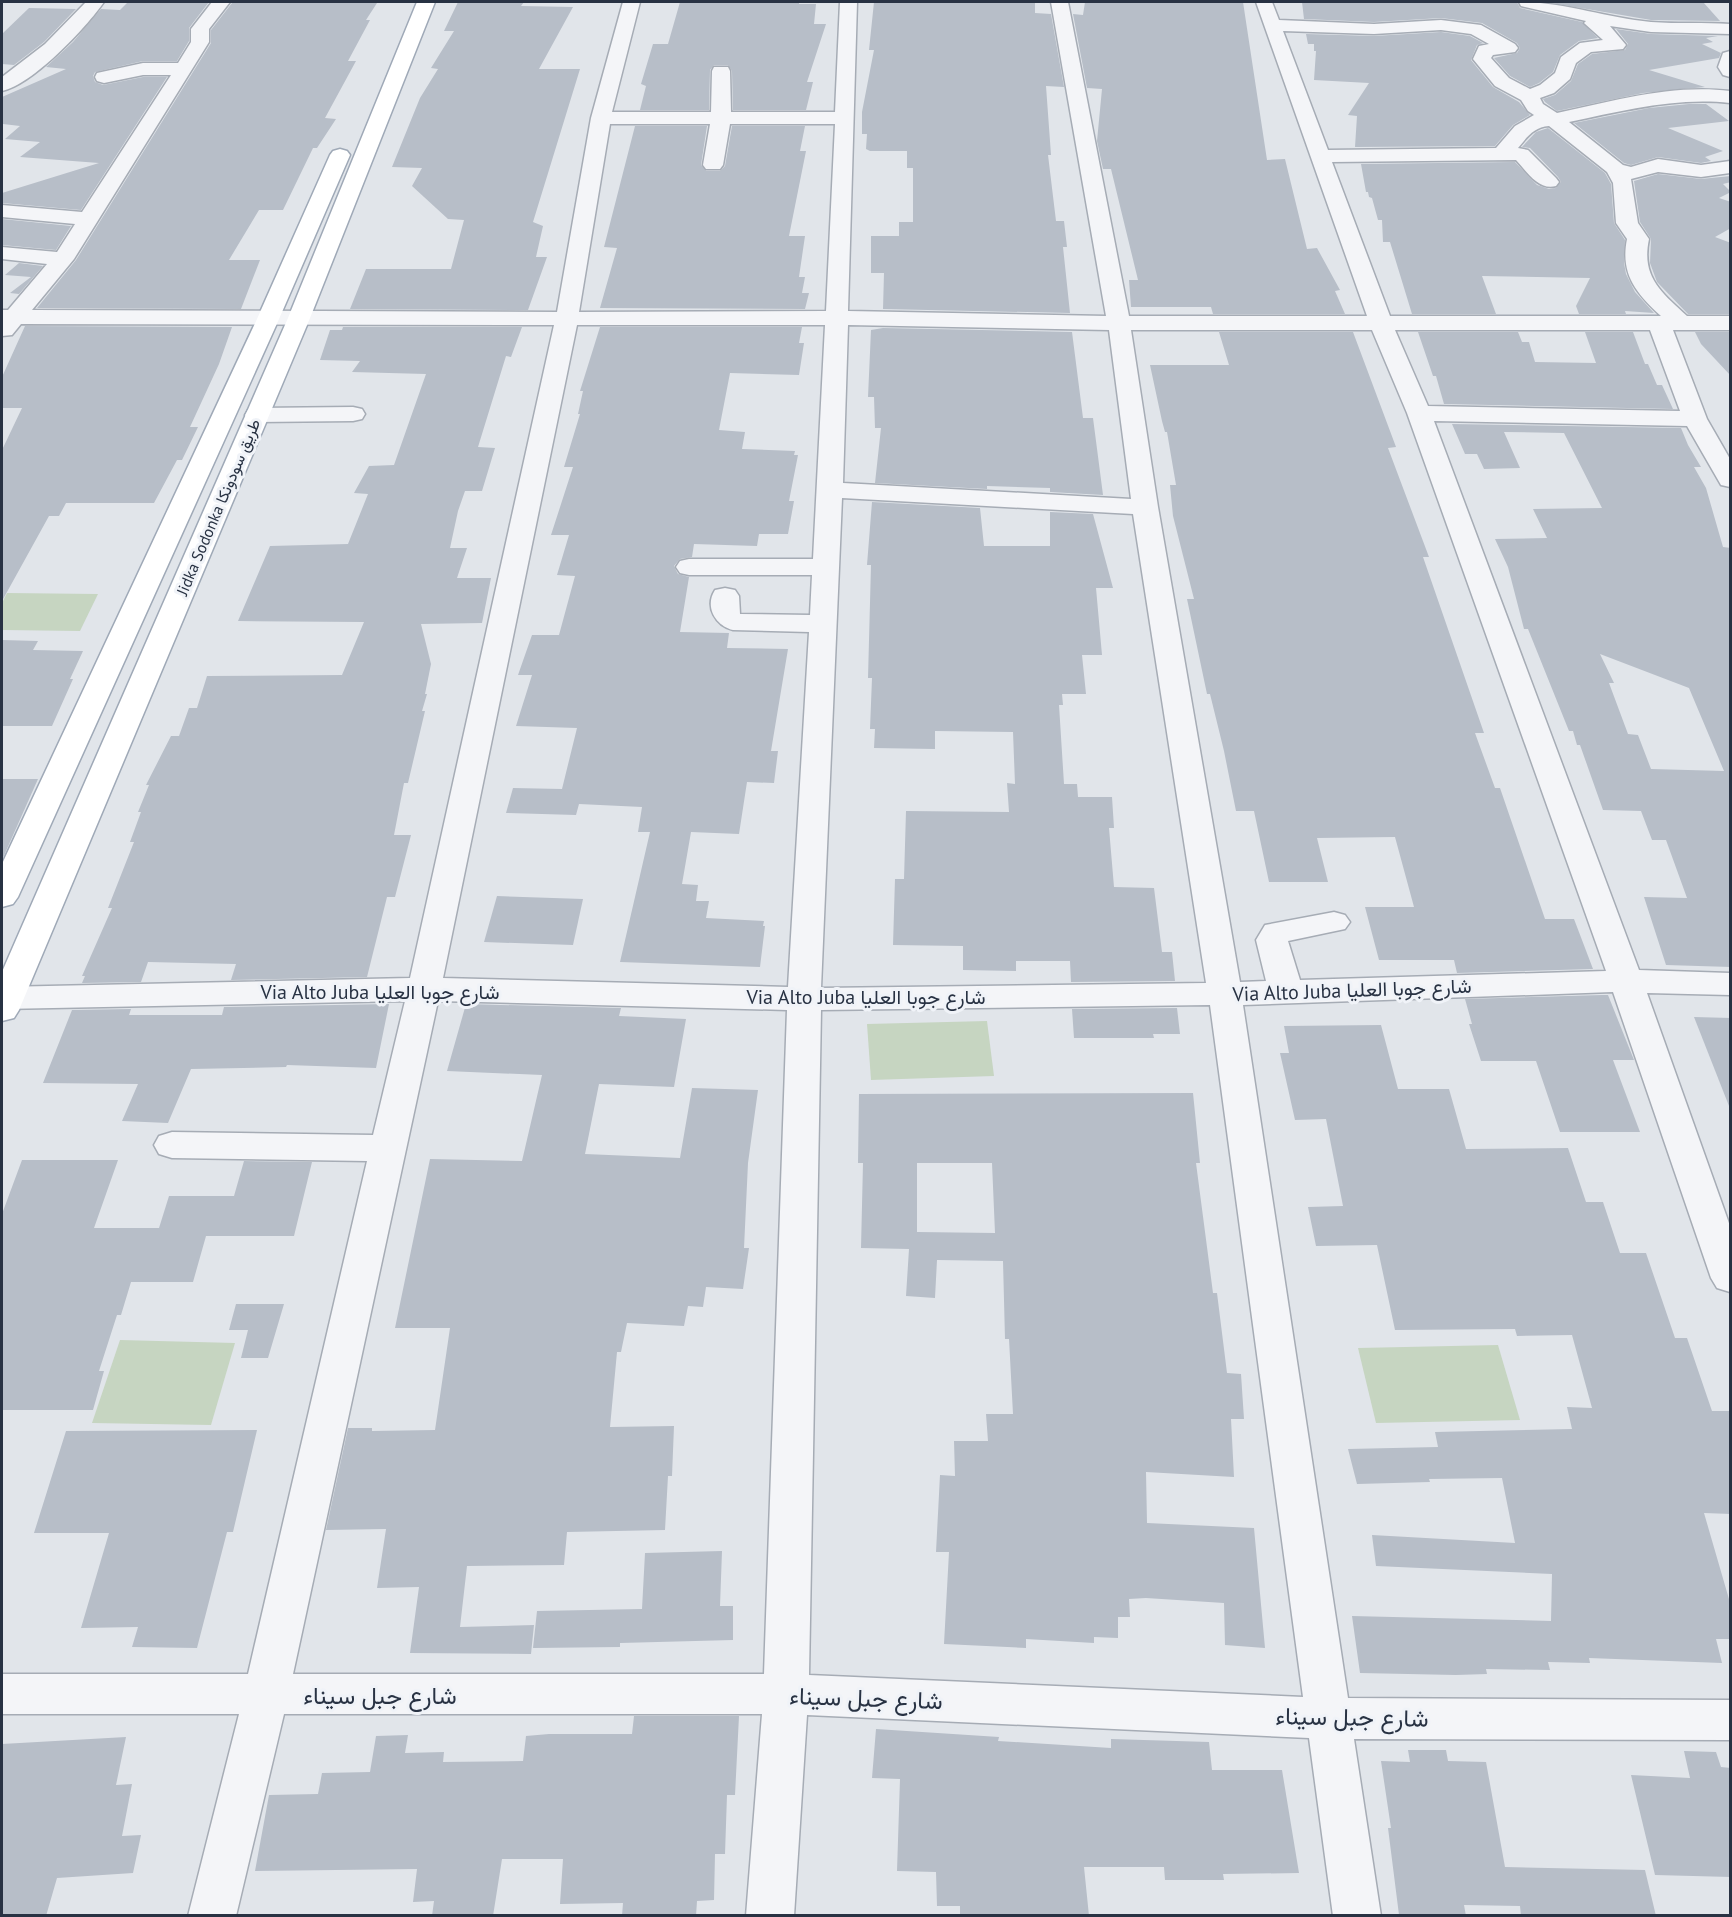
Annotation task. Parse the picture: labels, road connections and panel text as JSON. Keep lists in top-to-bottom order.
{
  "streets": {
    "main road": ["Jidka Sodonka طريق سودونكا"],
    "street": ["Via Alto Juba شارع جوبا العليا", "شارع جبل سيناء"]
  },
  "crossings": [
    ["Jidka Sodonka طريق سودونكا", "Via Alto Juba شارع جوبا العليا"]
  ]
}
